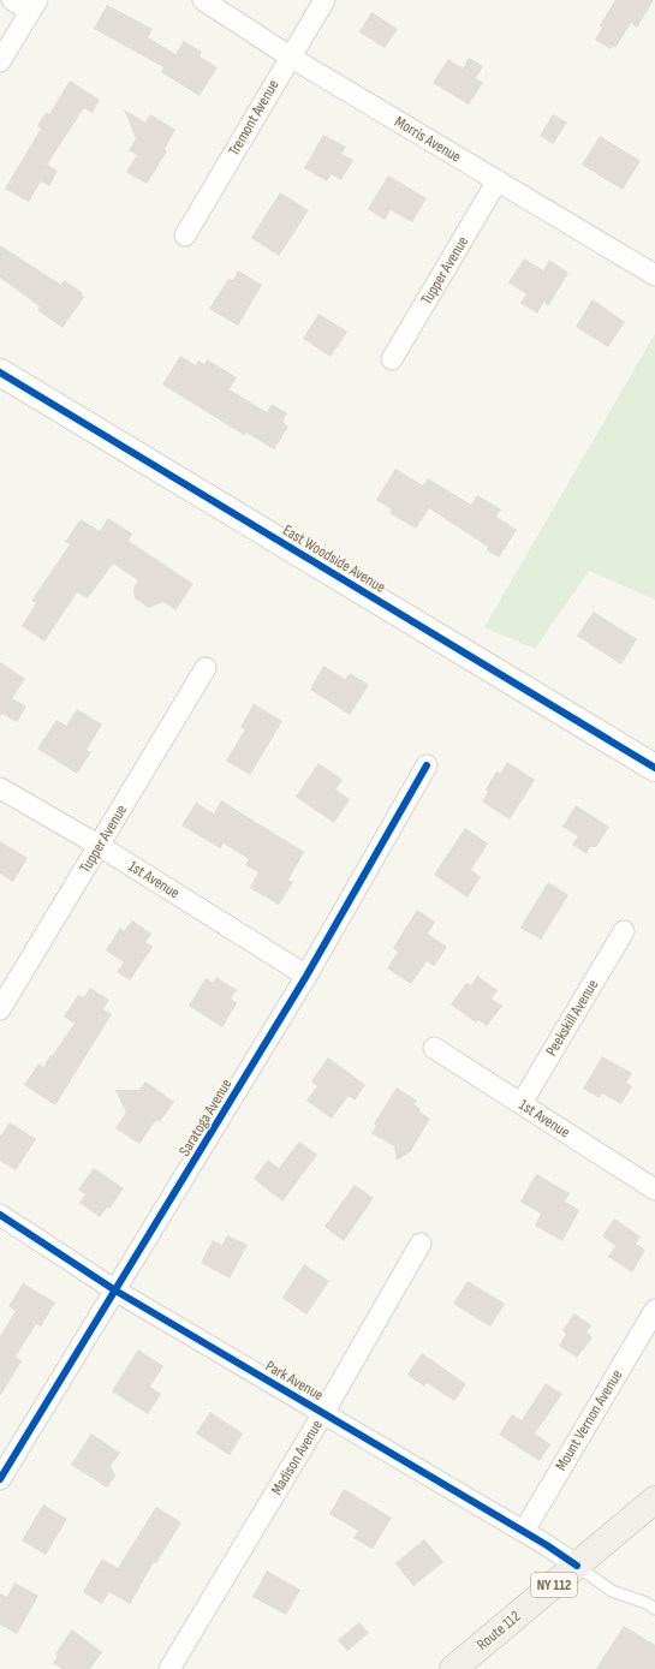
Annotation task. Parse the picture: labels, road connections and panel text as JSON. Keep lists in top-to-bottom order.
{
  "streets": {
    "main road": ["East Woodside Avenue", "NY 112", "Route 112"],
    "street": [
      "Tremont Avenue",
      "Morris Avenue",
      "Tupper Avenue",
      "1st Avenue",
      "Peekskill Avenue",
      "Saratoga Avenue",
      "Park Avenue",
      "Mount Vernon Avenue",
      "Madison Avenue"
    ]
  },
  "crossings": [
    ["Tremont Avenue", "Morris Avenue"],
    ["Morris Avenue", "Tupper Avenue"],
    ["Tupper Avenue", "1st Avenue"],
    ["1st Avenue", "Peekskill Avenue"],
    ["1st Avenue", "Saratoga Avenue"],
    ["Saratoga Avenue", "Park Avenue"],
    ["Park Avenue", "Mount Vernon Avenue"],
    ["Park Avenue", "Madison Avenue"],
    ["Park Avenue", "Route 112"]
  ]
}
